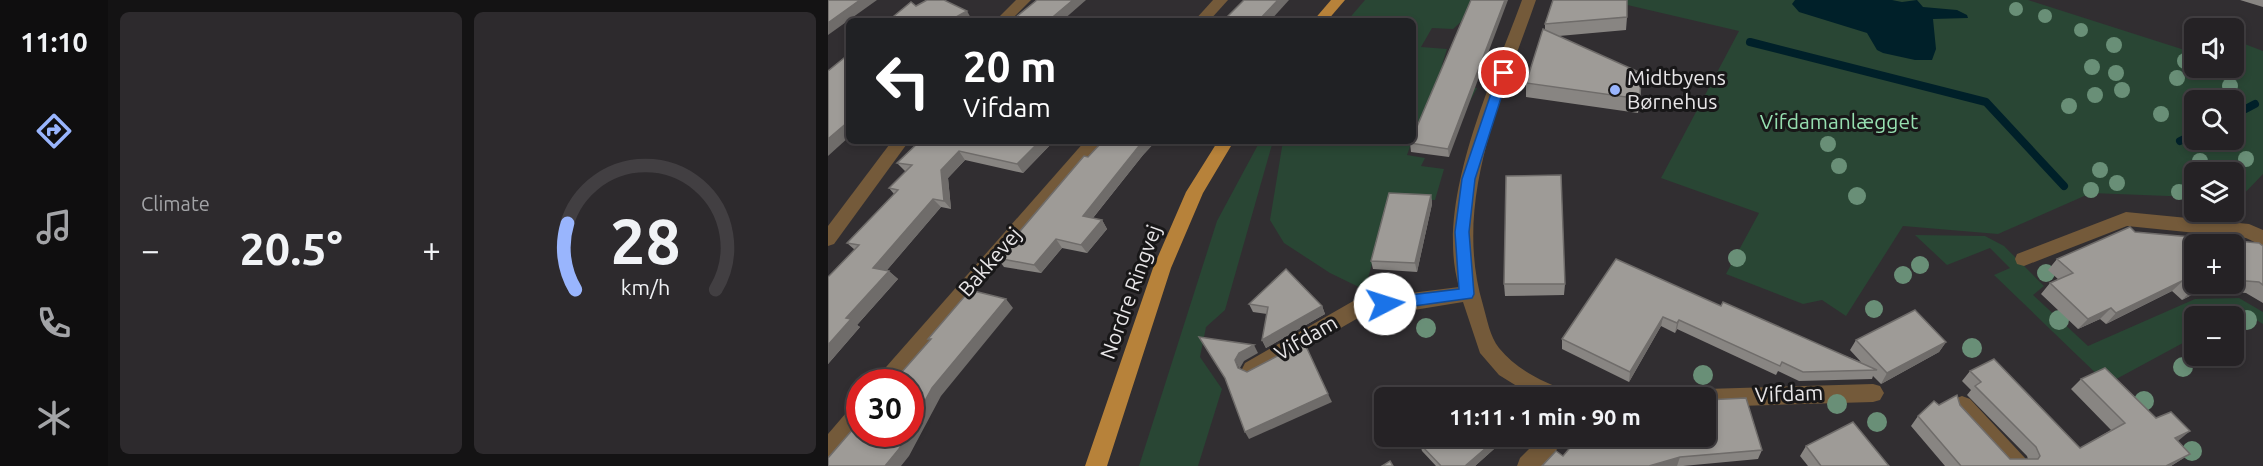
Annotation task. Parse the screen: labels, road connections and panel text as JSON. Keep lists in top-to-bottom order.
{
  "streets": {
    "main road": ["Nordre Ringvej"],
    "street": ["Bakkevej", "Vifdam"]
  },
  "parks": ["Vifdamanlægget"],
  "places": ["Midtbyens Børnehus"],
  "page": {
    "tabs": "11:10",
    "tile": "Climate",
    "map_buttons": ["+", "−"],
    "turn": ["20 m", "Vifdam"],
    "heat": ["−", "20.5°", "+"],
    "limit": "30",
    "trip": "11:11 · 1 min · 90 m",
    "gauge": ["28", "km/h"]
  }
}
